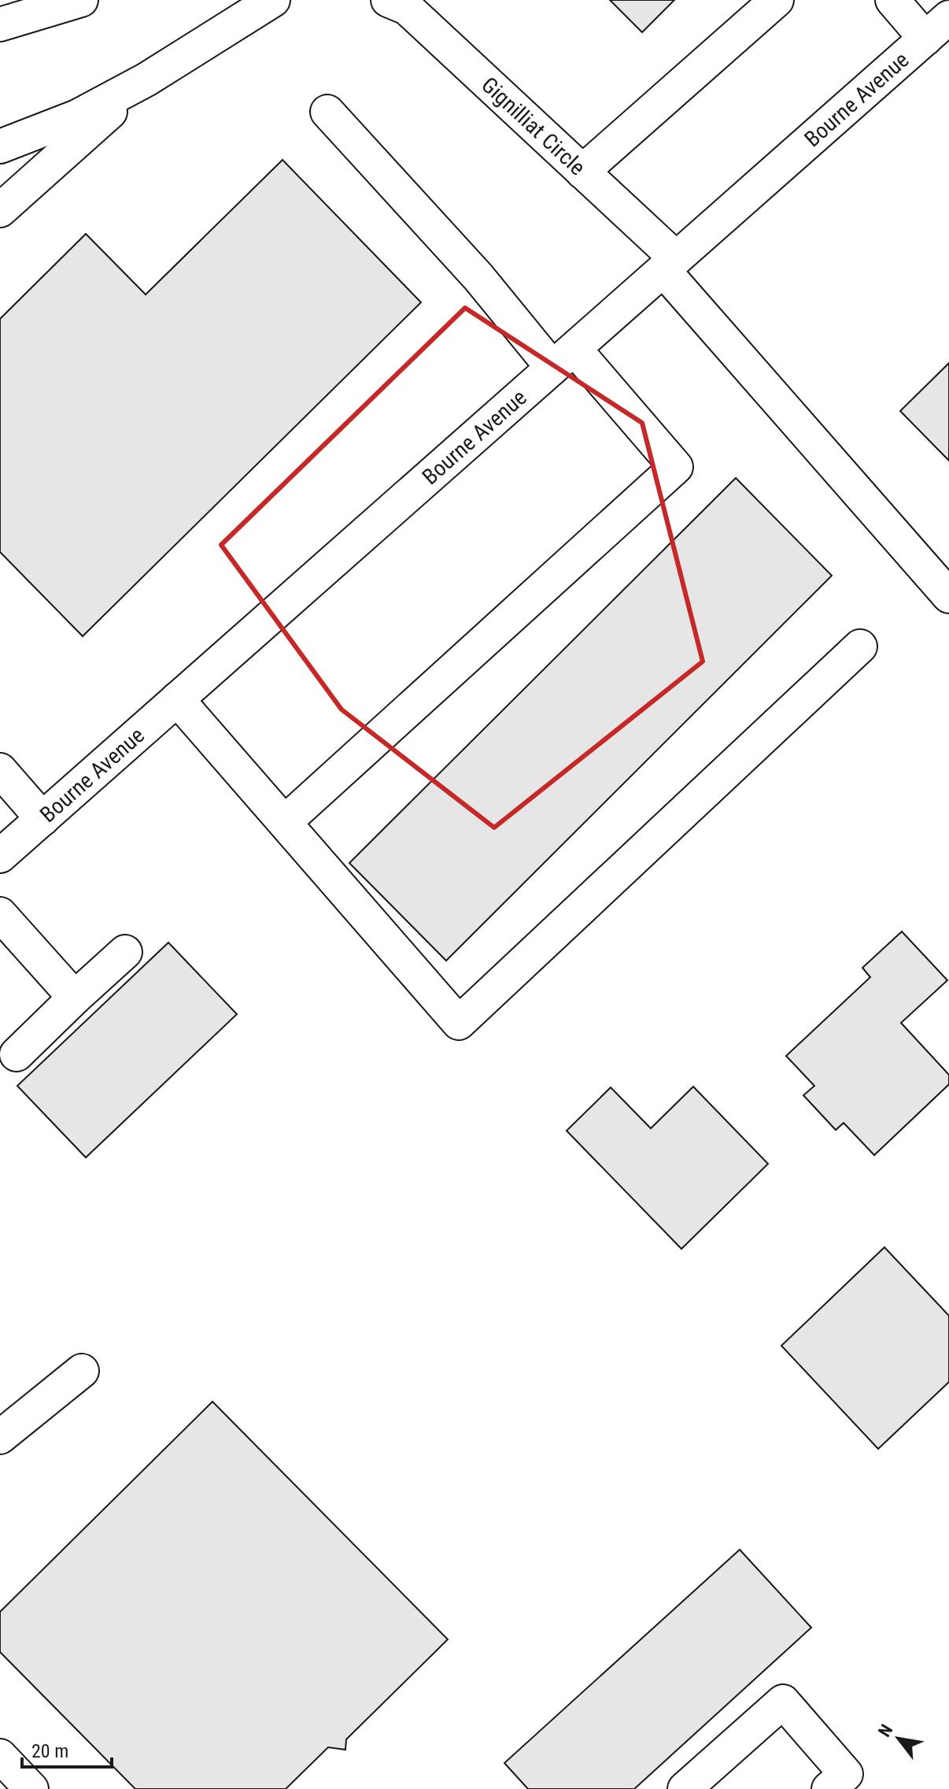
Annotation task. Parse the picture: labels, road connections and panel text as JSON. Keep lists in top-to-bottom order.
{
  "streets": {
    "street": ["Bourne Avenue", "Gignilliat Circle"]
  },
  "crossings": [
    ["Bourne Avenue", "Gignilliat Circle"]
  ],
  "scale_bar": "20 m",
  "north": "top left"
}
